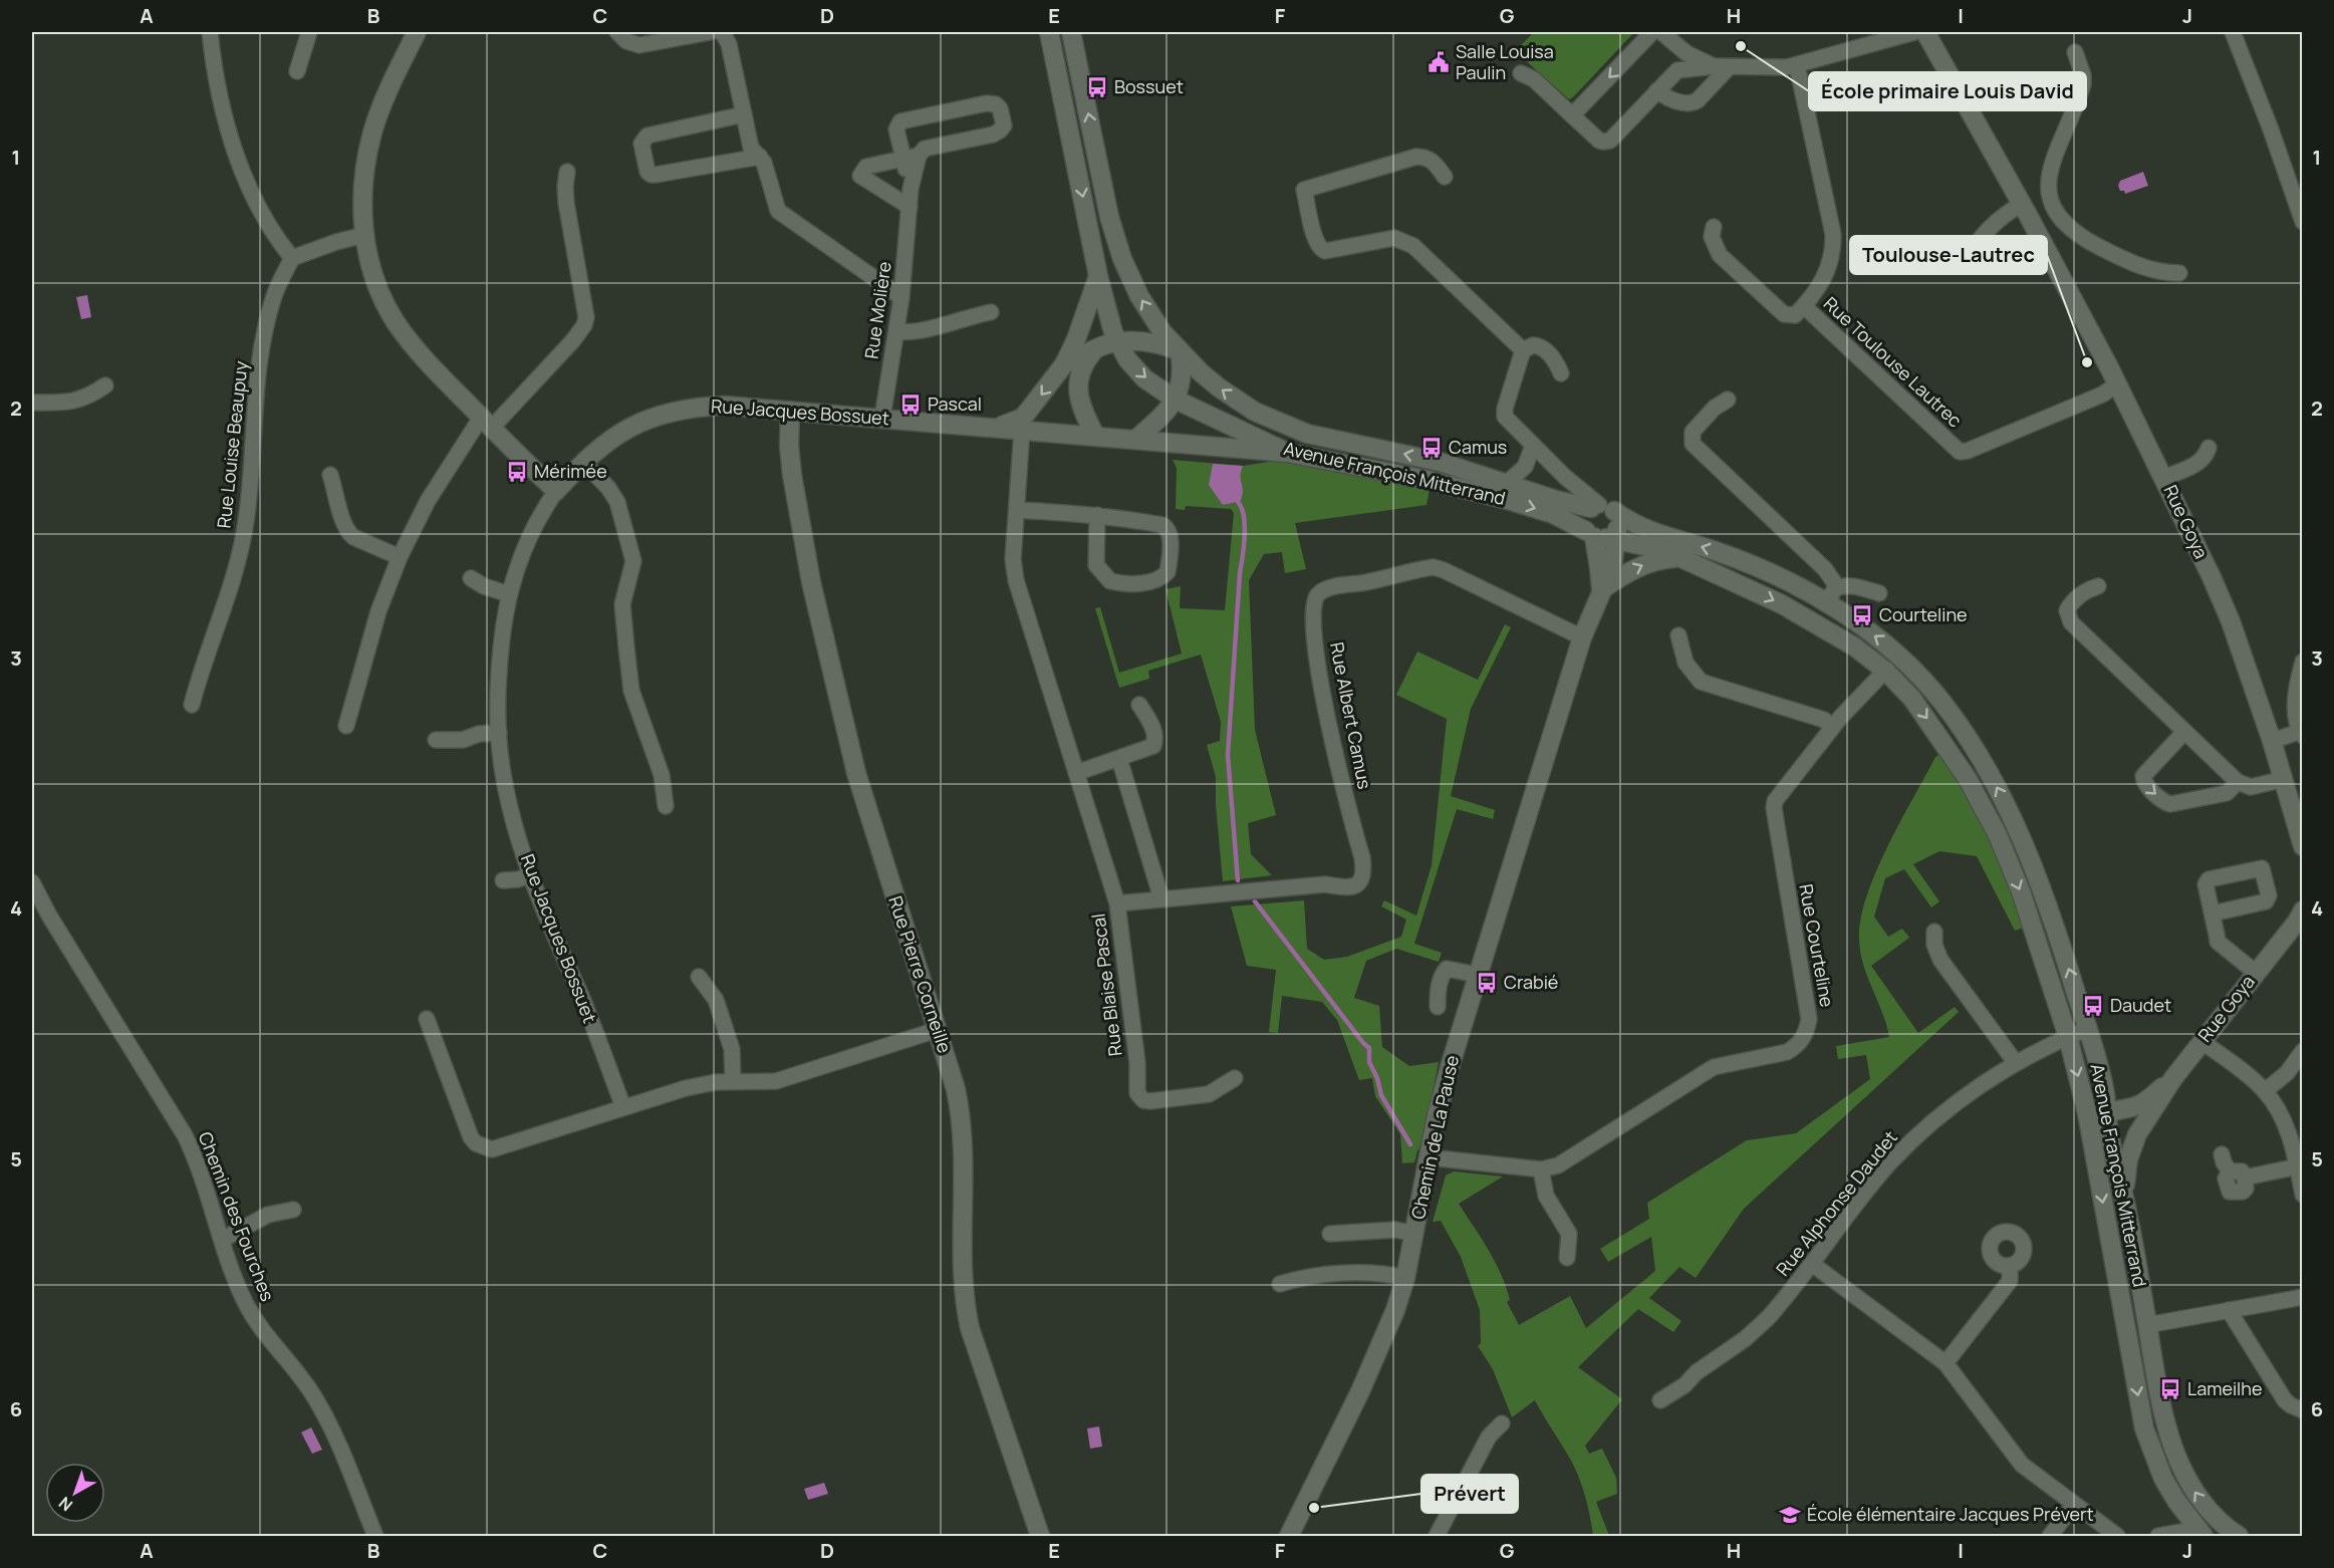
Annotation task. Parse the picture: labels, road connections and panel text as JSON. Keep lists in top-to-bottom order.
{
  "streets": {
    "street": [
      "Rue Molière",
      "Rue Toulouse Lautrec",
      "Rue Jacques Bossuet",
      "Rue Louise Beaupuy",
      "Avenue François Mitterrand",
      "Rue Goya",
      "Rue Albert Camus",
      "Rue Courteline",
      "Rue Pierre Corneille",
      "Rue Blaise Pascal",
      "Chemin de La Pause",
      "Rue Alphonse Daudet",
      "Chemin des Fourches"
    ]
  },
  "crossings": [
    ["Rue Molière", "Rue Jacques Bossuet"],
    ["Rue Toulouse Lautrec", "Rue Goya"],
    ["Rue Jacques Bossuet", "Avenue François Mitterrand"],
    ["Rue Jacques Bossuet", "Rue Pierre Corneille"],
    ["Rue Jacques Bossuet", "Rue Blaise Pascal"],
    ["Avenue François Mitterrand", "Rue Goya"],
    ["Avenue François Mitterrand", "Rue Courteline"],
    ["Avenue François Mitterrand", "Chemin de La Pause"],
    ["Avenue François Mitterrand", "Rue Alphonse Daudet"],
    ["Rue Albert Camus", "Rue Blaise Pascal"],
    ["Rue Albert Camus", "Chemin de La Pause"],
    ["Rue Courteline", "Chemin de La Pause"]
  ],
  "places": {
    "other": ["École primaire Louis David", "Toulouse-Lautrec", "Prévert"],
    "public building": ["Salle Louisa Paulin"],
    "bus stop": [
      "Bossuet",
      "Pascal",
      "Camus",
      "Mérimée",
      "Courteline",
      "Crabié",
      "Daudet",
      "Lameilhe"
    ],
    "school or university": ["École élémentaire Jacques Prévert"]
  },
  "north": "bottom left",
  "grid": {
    "columns": [
      "A",
      "B",
      "C",
      "D",
      "E",
      "F",
      "G",
      "H",
      "I",
      "J"
    ],
    "rows": [
      "1",
      "2",
      "3",
      "4",
      "5",
      "6"
    ]
  }
}
